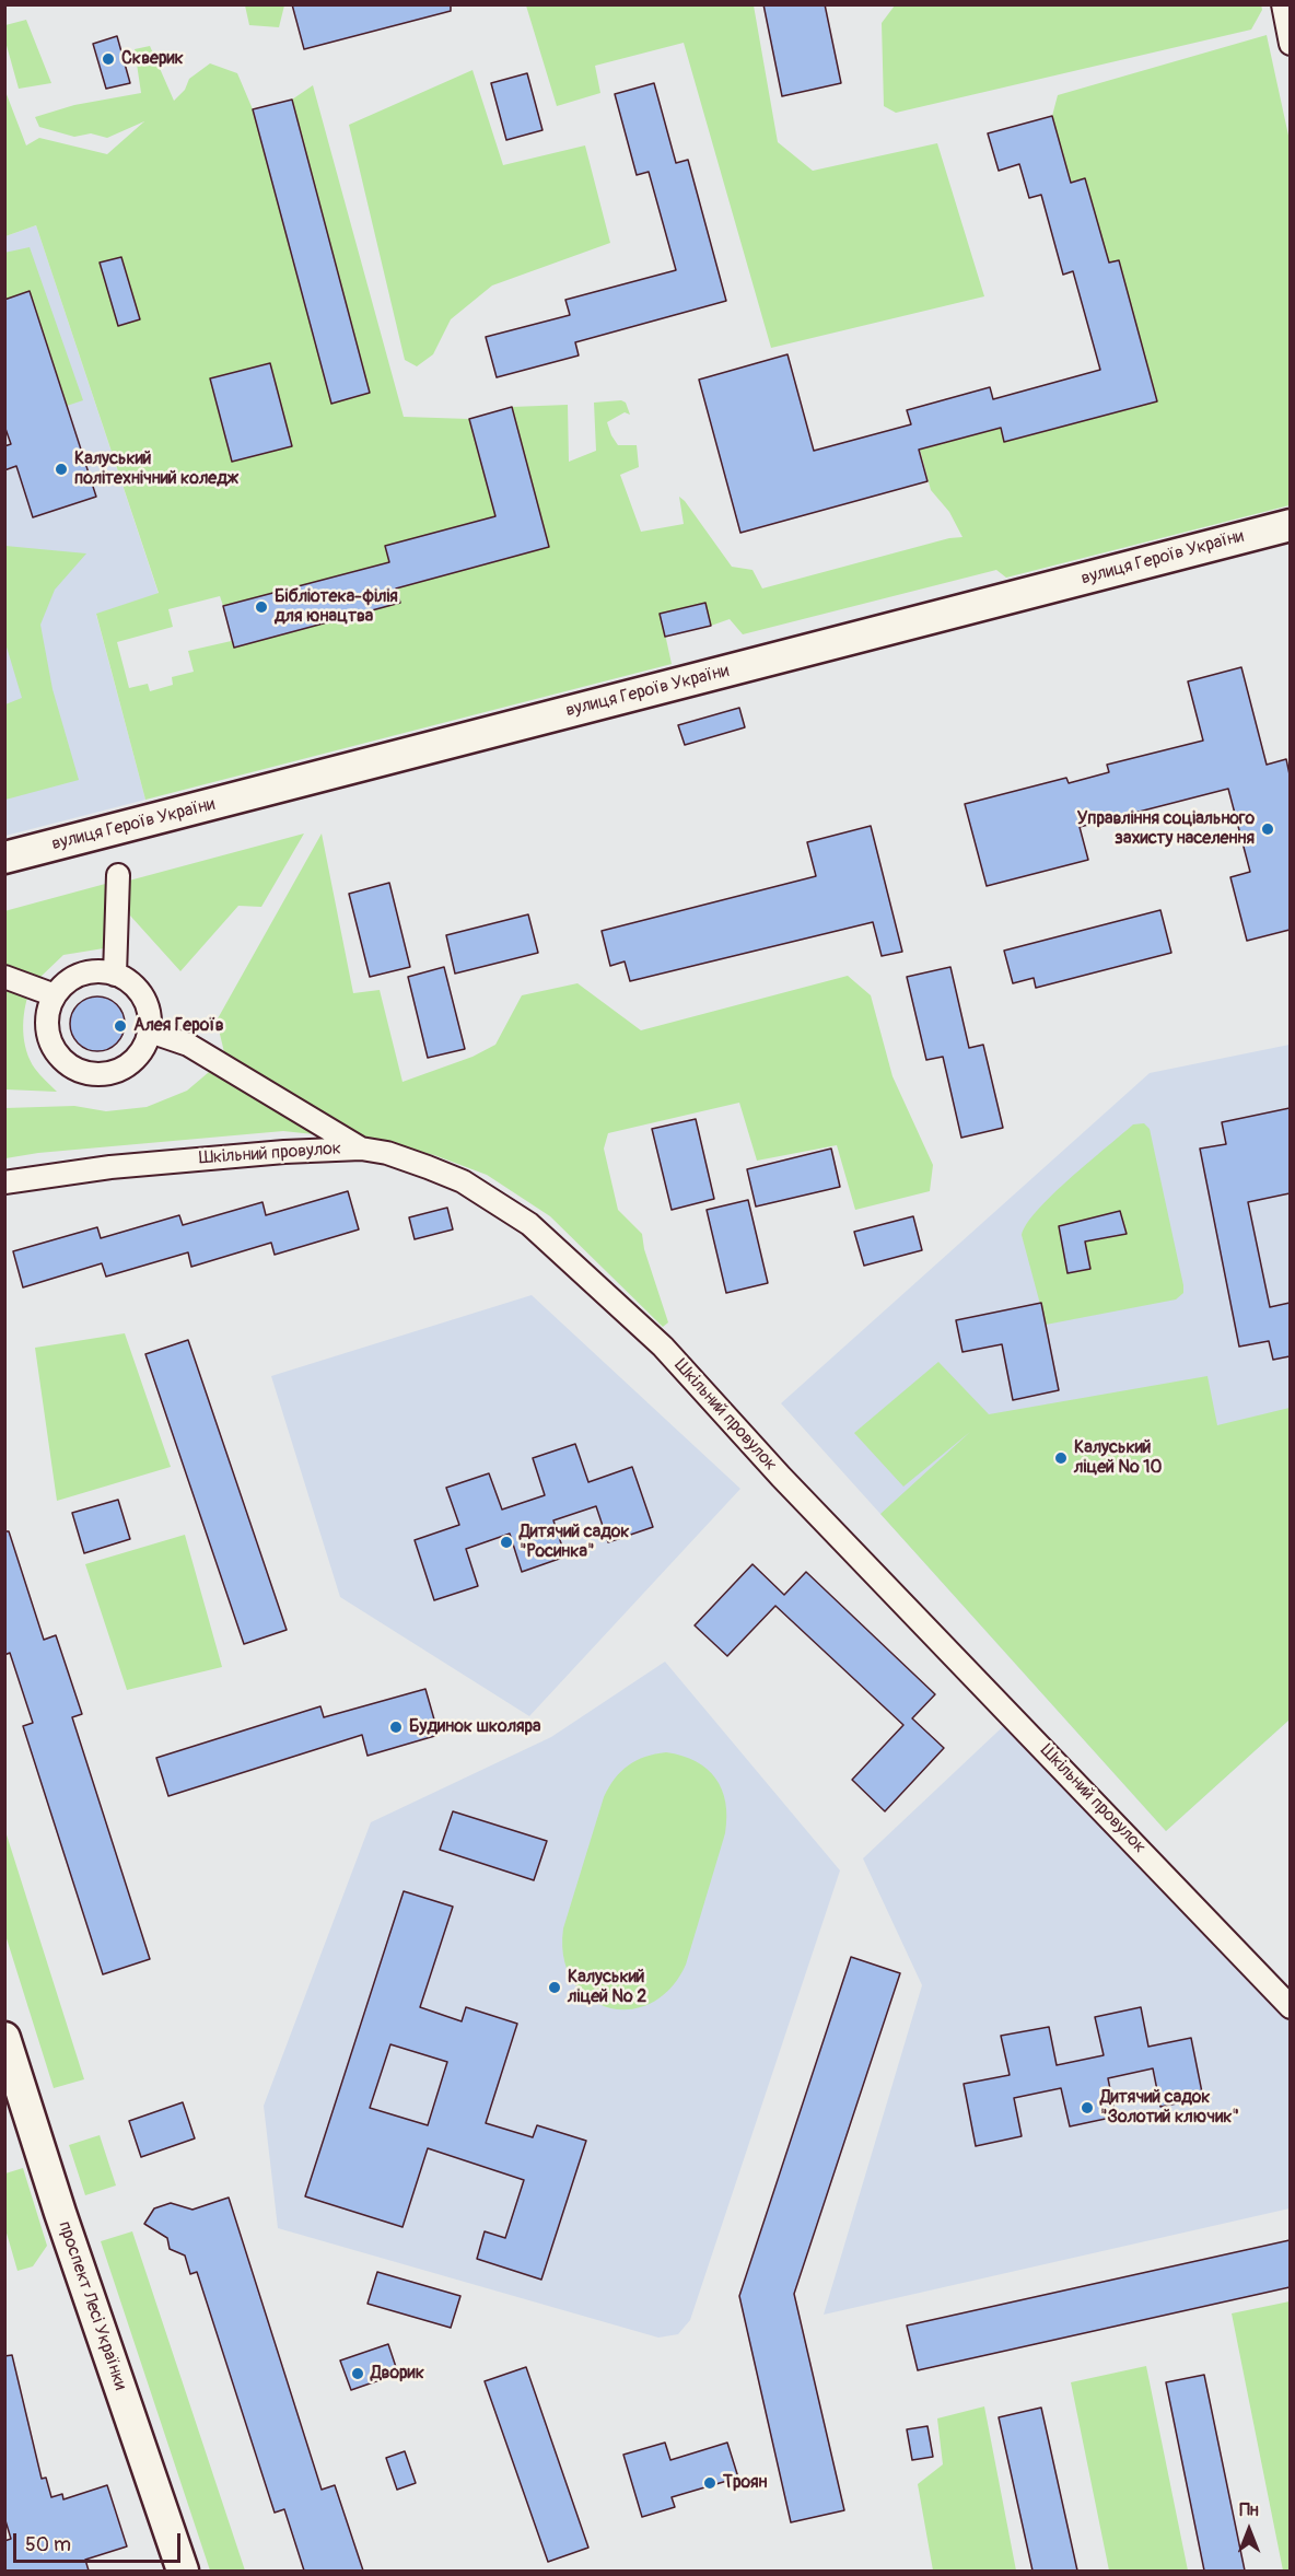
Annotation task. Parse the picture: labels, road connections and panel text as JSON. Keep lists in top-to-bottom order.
{
  "streets": {
    "main road": ["вулиця Героїв України", "проспект Лесі Українки"],
    "street": ["Шкільний провулок"]
  },
  "places": [
    "Скверик",
    "Калуський політехнічний коледж",
    "Бібліотека-філія для юнацтва",
    "Управління соціального захисту населення",
    "Алея Героїв",
    "Калуський ліцей № 10",
    "Дитячий садок \"Росинка\"",
    "Будинок школяра",
    "Калуський ліцей № 2",
    "Дитячий садок \"Золотий ключик\"",
    "Дворик",
    "Троян"
  ],
  "scale_bar": "50 m",
  "north": "top"
}
